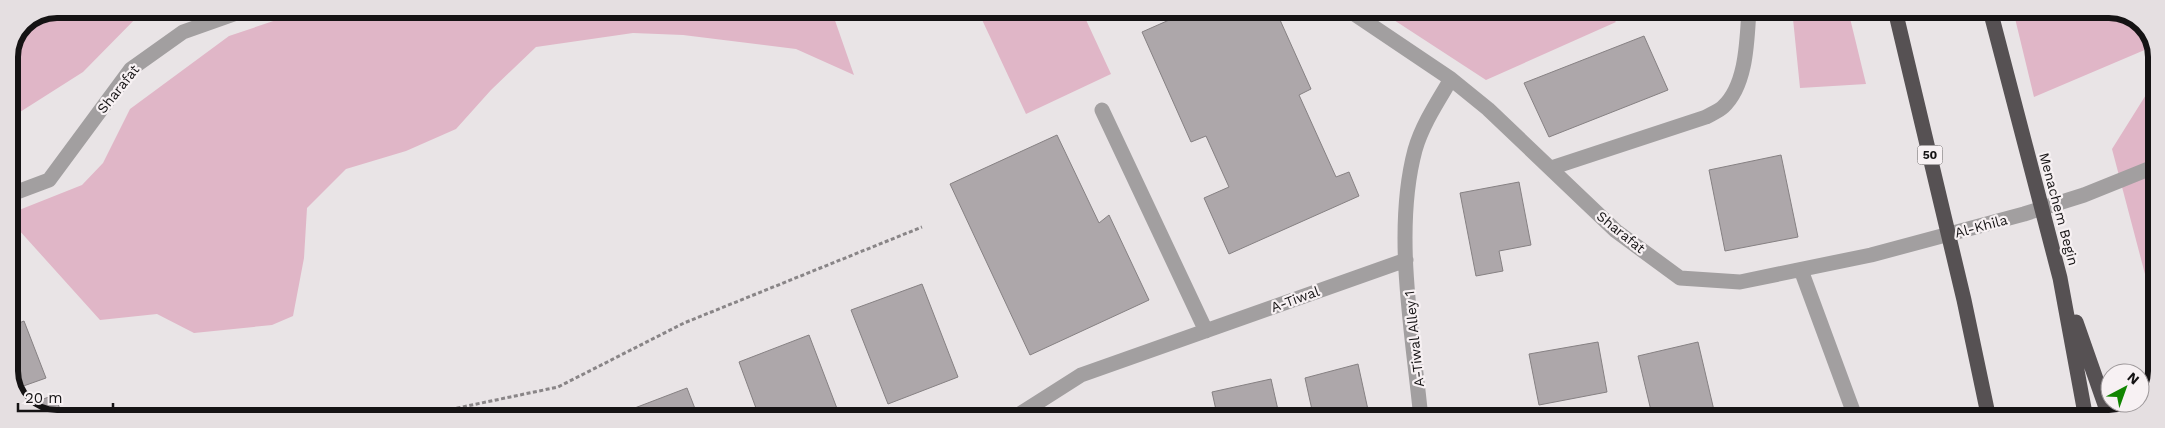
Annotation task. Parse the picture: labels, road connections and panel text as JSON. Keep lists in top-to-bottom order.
{
  "streets": {
    "highway": ["50", "Menachem Begin"],
    "street": [
      "Sharafat",
      "Al-Khila",
      "A-Tiwal",
      "A-Tiwal Alley 1"
    ]
  },
  "crossings": [
    ["Sharafat", "Al-Khila"],
    ["A-Tiwal", "A-Tiwal Alley 1"]
  ],
  "scale_bar": "20 m",
  "north": "top right"
}
